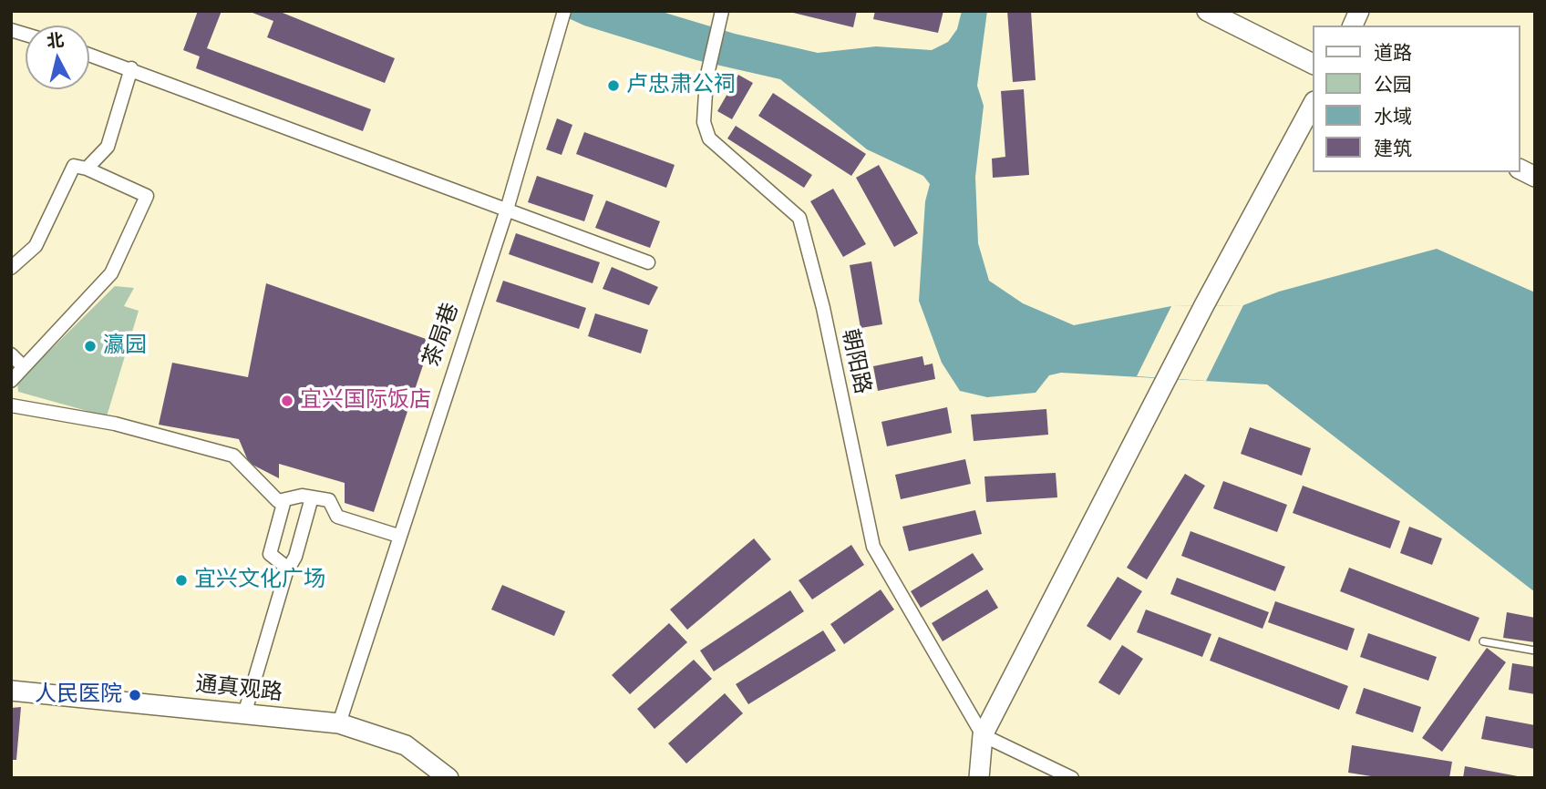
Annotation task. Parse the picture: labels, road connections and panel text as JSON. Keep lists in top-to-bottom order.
{
  "streets": {
    "main road": ["通真观路"],
    "street": ["茶局巷", "朝阳路"]
  },
  "crossings": [
    ["茶局巷", "通真观路"]
  ],
  "places": [
    "卢忠肃公祠",
    "瀛园",
    "宜兴国际饭店",
    "宜兴文化广场",
    "人民医院"
  ],
  "legend": [
    "道路",
    "公园",
    "水域",
    "建筑"
  ],
  "north": "top"
}
